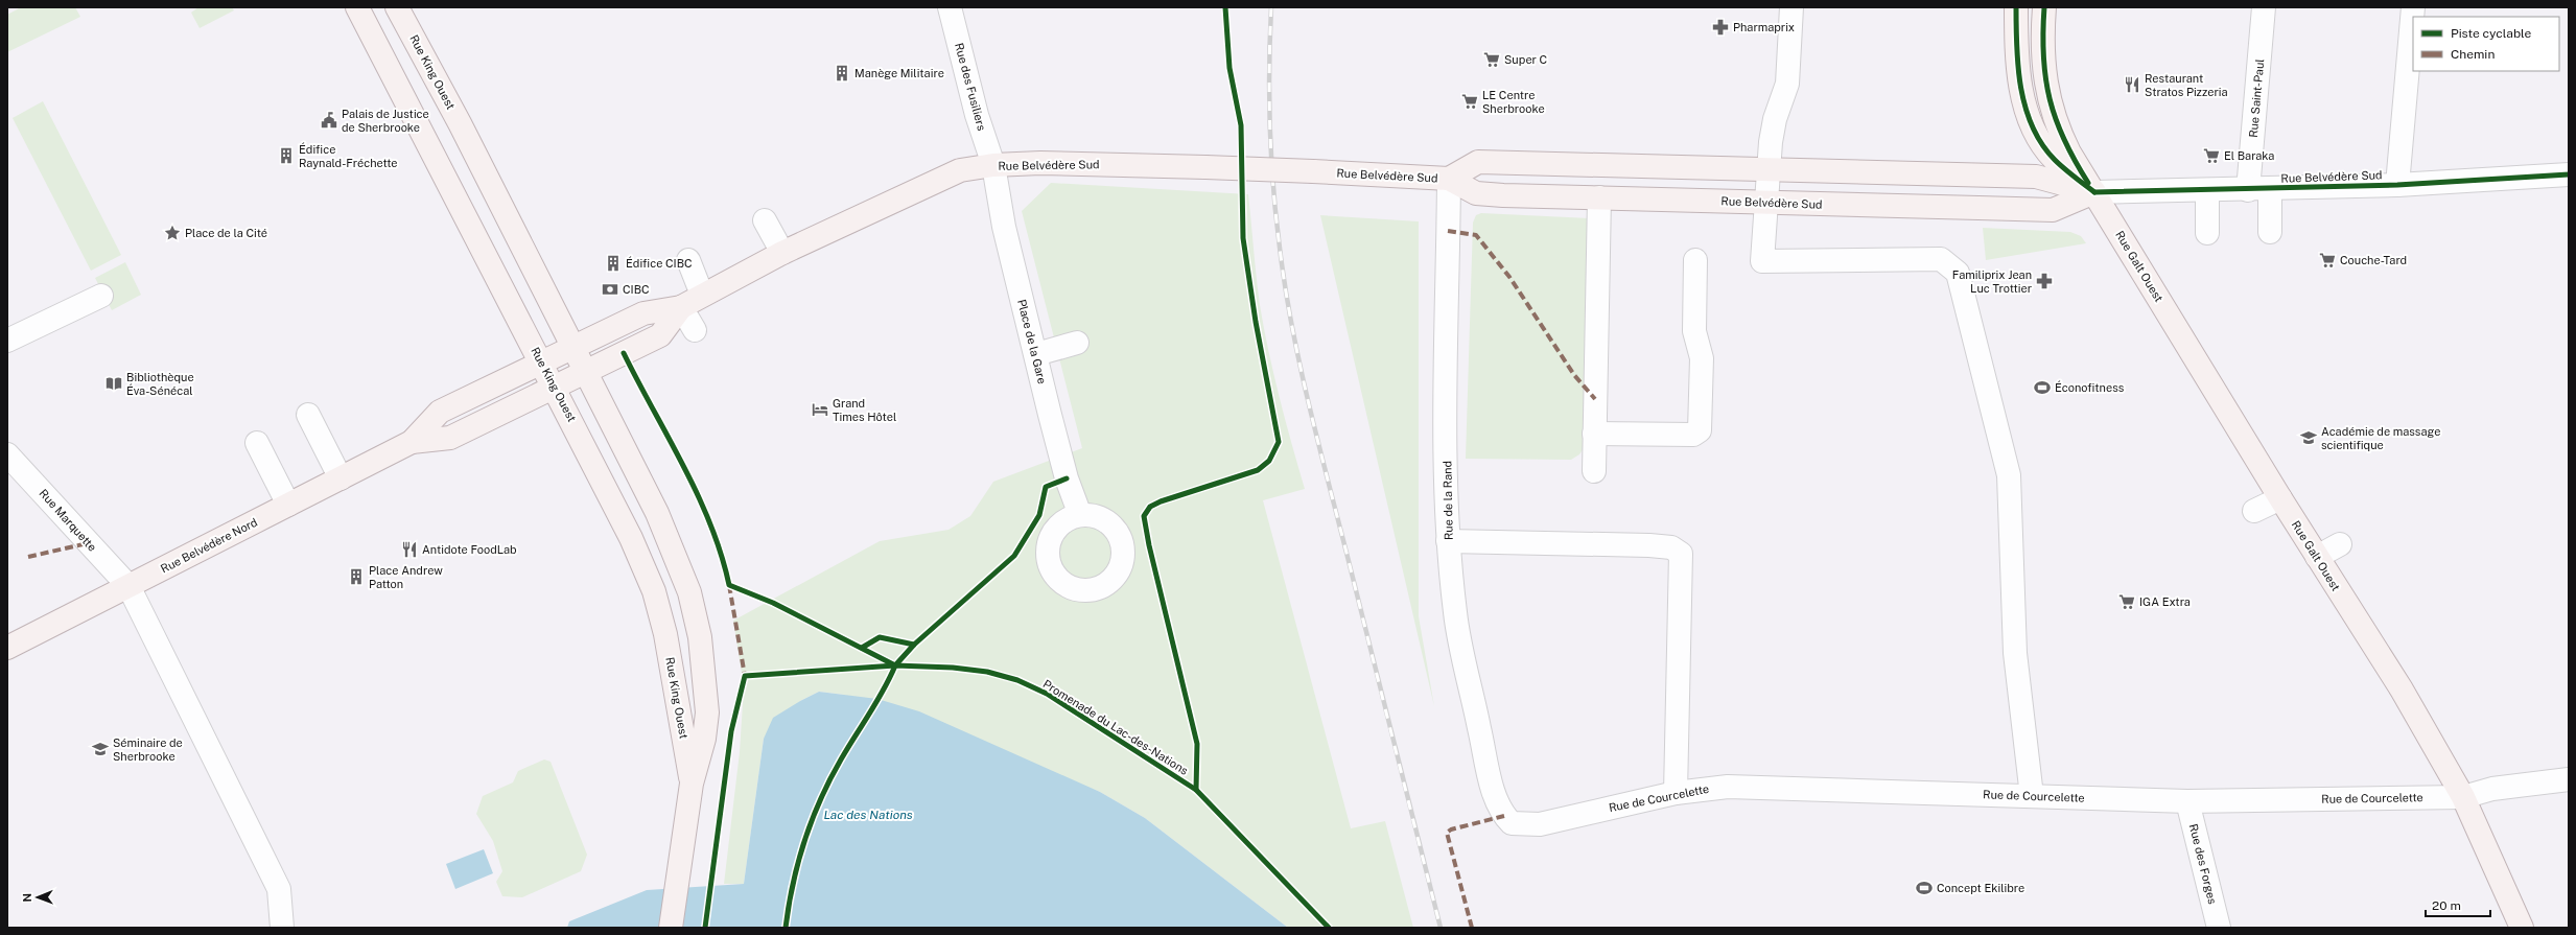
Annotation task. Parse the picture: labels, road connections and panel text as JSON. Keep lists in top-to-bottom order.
{
  "streets": {
    "main road": [
      "Rue King Ouest",
      "Rue Belvédère Sud",
      "Rue Galt Ouest",
      "Rue Belvédère Nord"
    ],
    "street": [
      "Rue des Fusiliers",
      "Rue Saint-Paul",
      "Place de la Gare",
      "Rue de la Rand",
      "Rue Marquette",
      "Rue de Courcelette",
      "Rue des Forges"
    ],
    "cycle path": ["Promenade du Lac-des-Nations"]
  },
  "crossings": [
    ["Rue King Ouest", "Rue Belvédère Sud"],
    ["Rue King Ouest", "Rue Belvédère Nord"],
    ["Rue des Fusiliers", "Rue Belvédère Sud"],
    ["Rue des Fusiliers", "Place de la Gare"],
    ["Rue Saint-Paul", "Rue Belvédère Sud"],
    ["Rue Belvédère Sud", "Rue Galt Ouest"],
    ["Rue Belvédère Sud", "Place de la Gare"],
    ["Rue Belvédère Sud", "Rue de la Rand"],
    ["Rue Belvédère Sud", "Rue Belvédère Nord"],
    ["Rue Galt Ouest", "Rue de Courcelette"],
    ["Rue de la Rand", "Rue de Courcelette"],
    ["Rue Marquette", "Rue Belvédère Nord"],
    ["Rue de Courcelette", "Rue des Forges"]
  ],
  "water": ["Lac des Nations"],
  "places": {
    "pharmacy": ["Pharmaprix", "Familiprix Jean Luc Trottier"],
    "supermarket": [
      "Super C",
      "LE Centre Sherbrooke",
      "El Baraka",
      "Couche-Tard",
      "IGA Extra"
    ],
    "building": [
      "Manège Militaire",
      "Édifice Raynald-Fréchette",
      "Édifice CIBC",
      "Place Andrew Patton"
    ],
    "restaurant": ["Restaurant Stratos Pizzeria", "Antidote FoodLab"],
    "public building": ["Palais de Justice de Sherbrooke"],
    "place": ["Place de la Cité"],
    "bank": ["CIBC"],
    "library": ["Bibliothèque Éva-Sénécal"],
    "sports": ["Éconofitness", "Concept Ekilibre"],
    "hotel": ["Grand Times Hôtel"],
    "school or university": ["Académie de massage scientifique", "Séminaire de Sherbrooke"]
  },
  "legend": ["Piste cyclable", "Chemin"],
  "scale_bar": "20 m",
  "north": "left"
}
